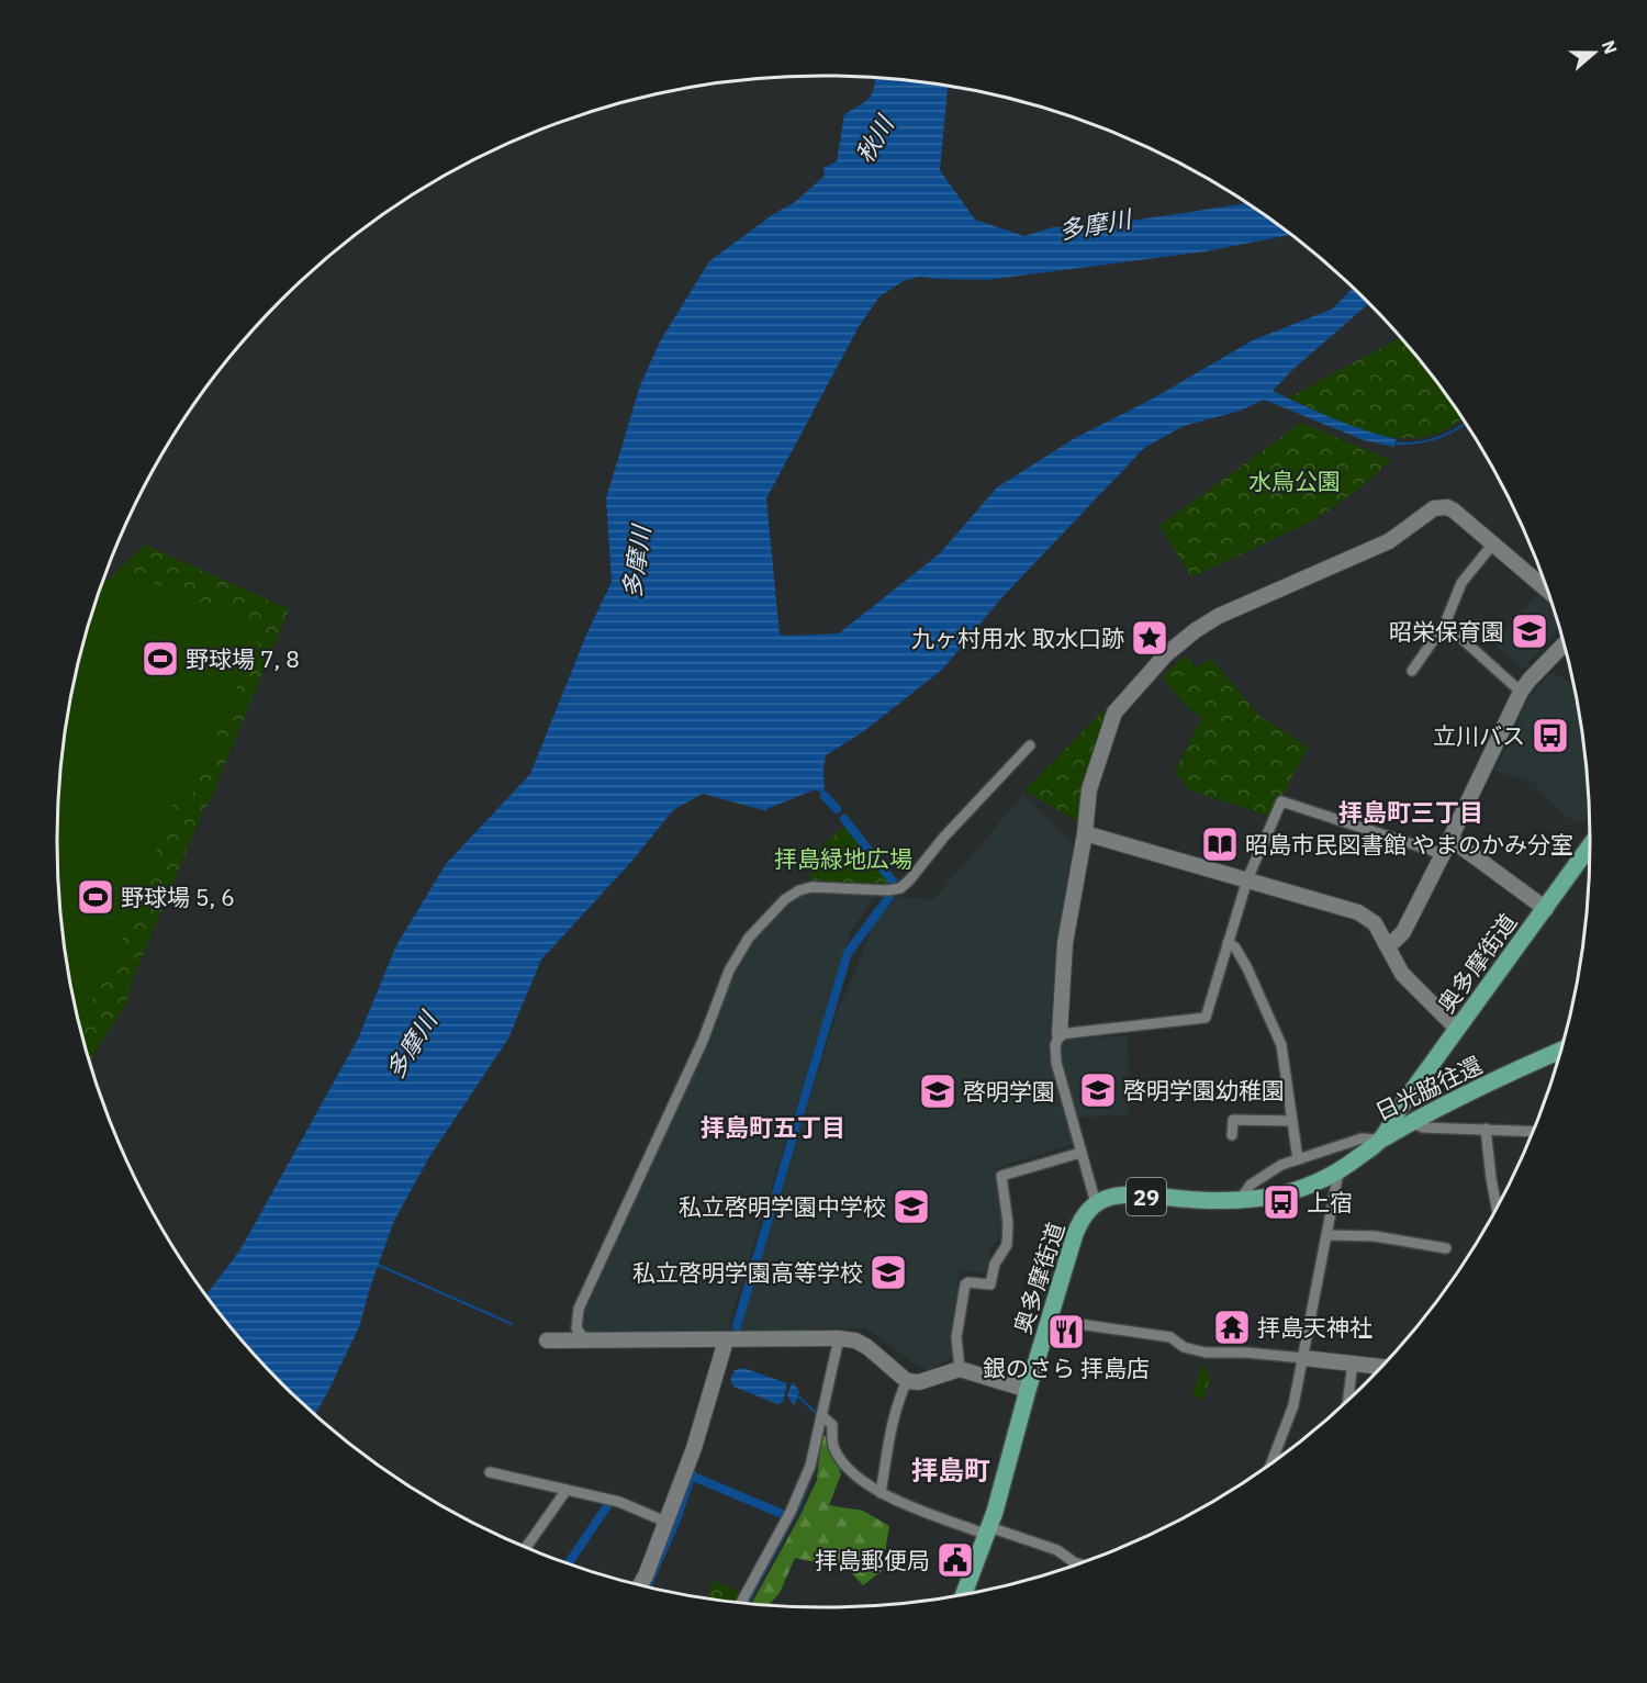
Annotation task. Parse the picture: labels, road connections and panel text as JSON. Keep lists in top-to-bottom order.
{
  "streets": {
    "main road": ["奥多摩街道", "日光脇往還", "29"]
  },
  "crossings": [
    ["奥多摩街道", "日光脇往還"]
  ],
  "districts": ["拝島町三丁目", "拝島町五丁目", "拝島町"],
  "water": ["秋川", "多摩川"],
  "parks": ["水鳥公園", "拝島緑地広場"],
  "places": {
    "school or university": [
      "昭栄保育園",
      "啓明学園幼稚園",
      "啓明学園",
      "私立啓明学園中学校",
      "私立啓明学園高等学校"
    ],
    "place": ["九ヶ村用水 取水口跡"],
    "sports": ["野球場 7, 8", "野球場 5, 6"],
    "bus stop": ["立川バス", "上宿"],
    "library": ["昭島市民図書館 やまのかみ分室"],
    "temple": ["拝島天神社"],
    "restaurant": ["銀のさら 拝島店"],
    "public building": ["拝島郵便局"]
  },
  "north": "right"
}
